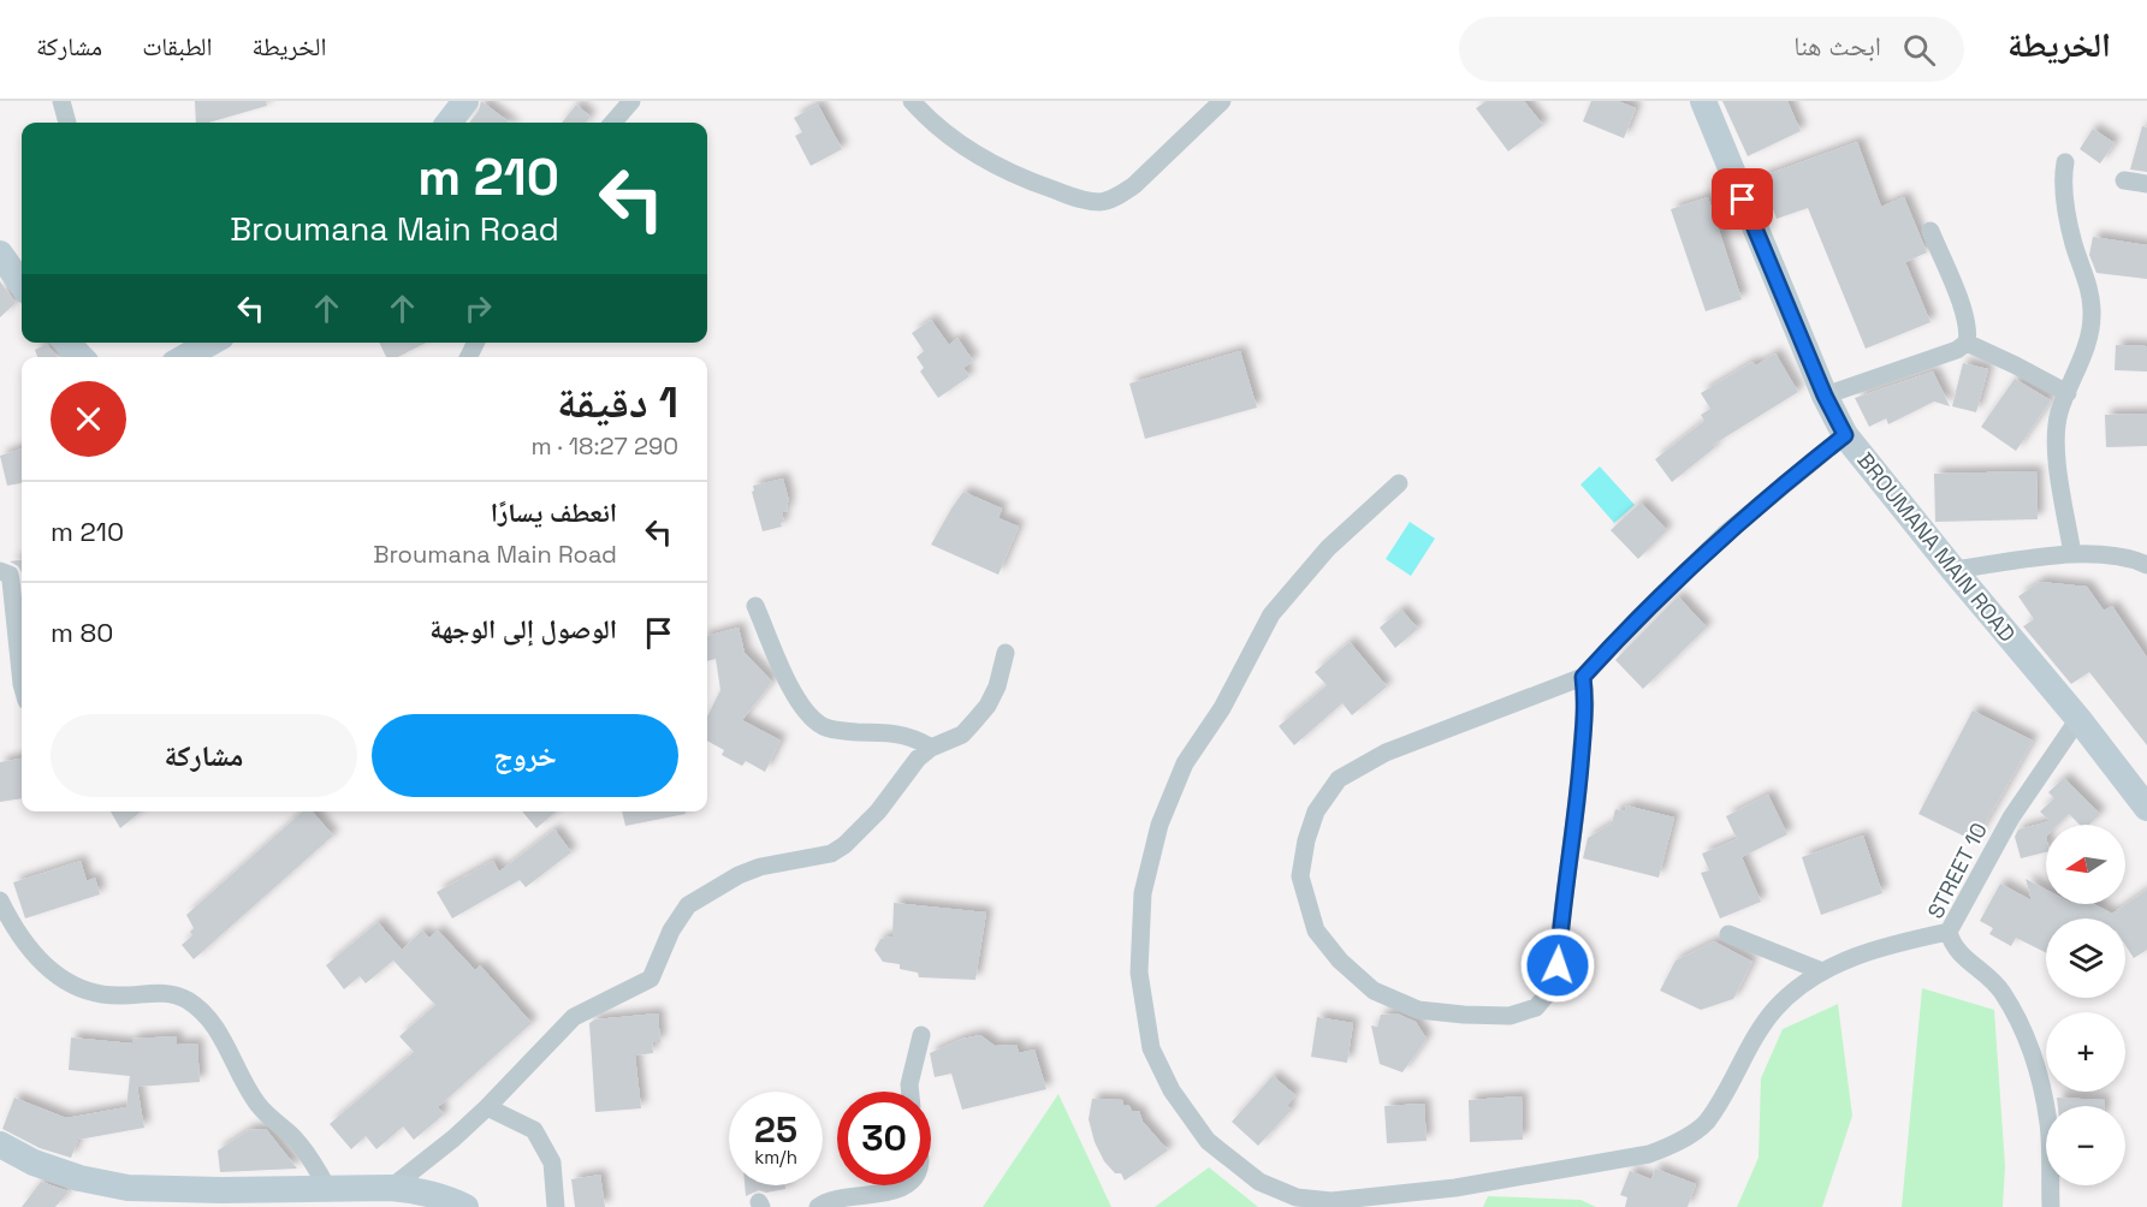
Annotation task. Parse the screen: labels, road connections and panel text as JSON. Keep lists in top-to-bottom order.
{
  "streets": {
    "street": ["BROUMANA MAIN ROAD", "STREET 10"]
  },
  "crossings": [
    ["BROUMANA MAIN ROAD", "STREET 10"]
  ],
  "north": "left",
  "page": {
    "header": "الخريطة",
    "search": "ابحث هنا",
    "nav": ["الخريطة", "الطبقات", "مشاركة"],
    "turn": ["210 m", "Broumana Main Road"],
    "heading": ["1 دقيقة", "290 m · 18:27"],
    "list": [
      {
        "name": "انعطف يسارًا",
        "note": "Broumana Main Road",
        "value": "210 m"
      },
      {
        "name": "الوصول إلى الوجهة",
        "value": "80 m"
      }
    ],
    "buttons": ["خروج", "مشاركة"],
    "map_buttons": ["+", "−"],
    "speed": "25 km/h",
    "limit": "30"
  }
}
